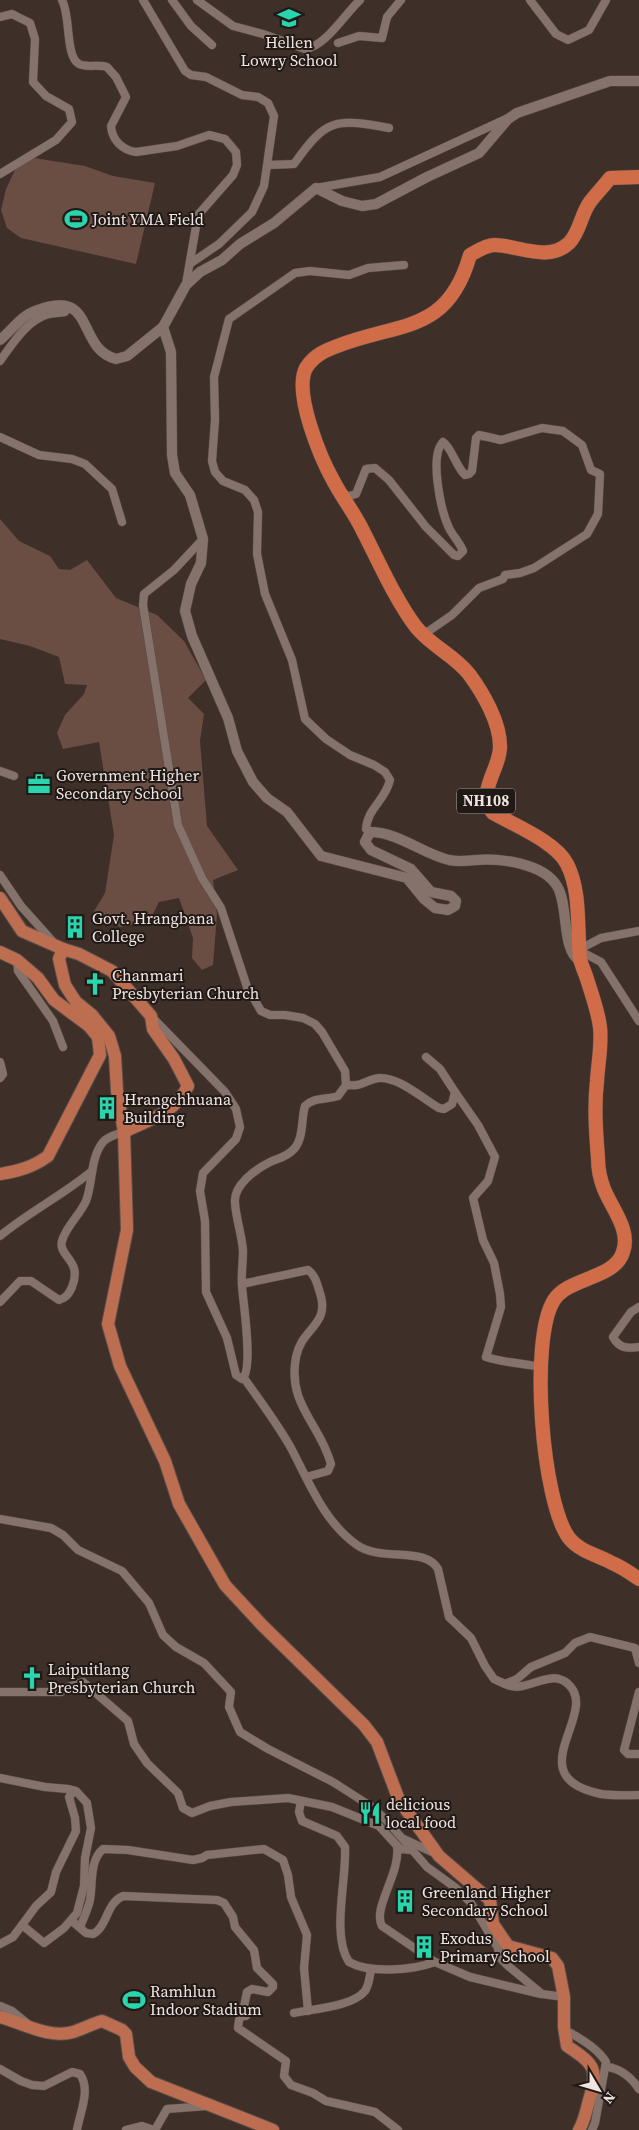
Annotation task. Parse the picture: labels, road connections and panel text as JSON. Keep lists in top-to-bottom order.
{
  "streets": {
    "highway": ["NH108"]
  },
  "places": {
    "school or university": ["Hellen Lowry School"],
    "sports": ["Joint YMA Field", "Ramhlun Indoor Stadium"],
    "office": ["Government Higher Secondary School"],
    "building": [
      "Govt. Hrangbana College",
      "Hrangchhuana Building",
      "Greenland Higher Secondary School",
      "Exodus Primary School"
    ],
    "church": ["Chanmari Presbyterian Church", "Laipuitlang Presbyterian Church"],
    "restaurant": ["delicious local food"]
  },
  "north": "bottom right"
}
